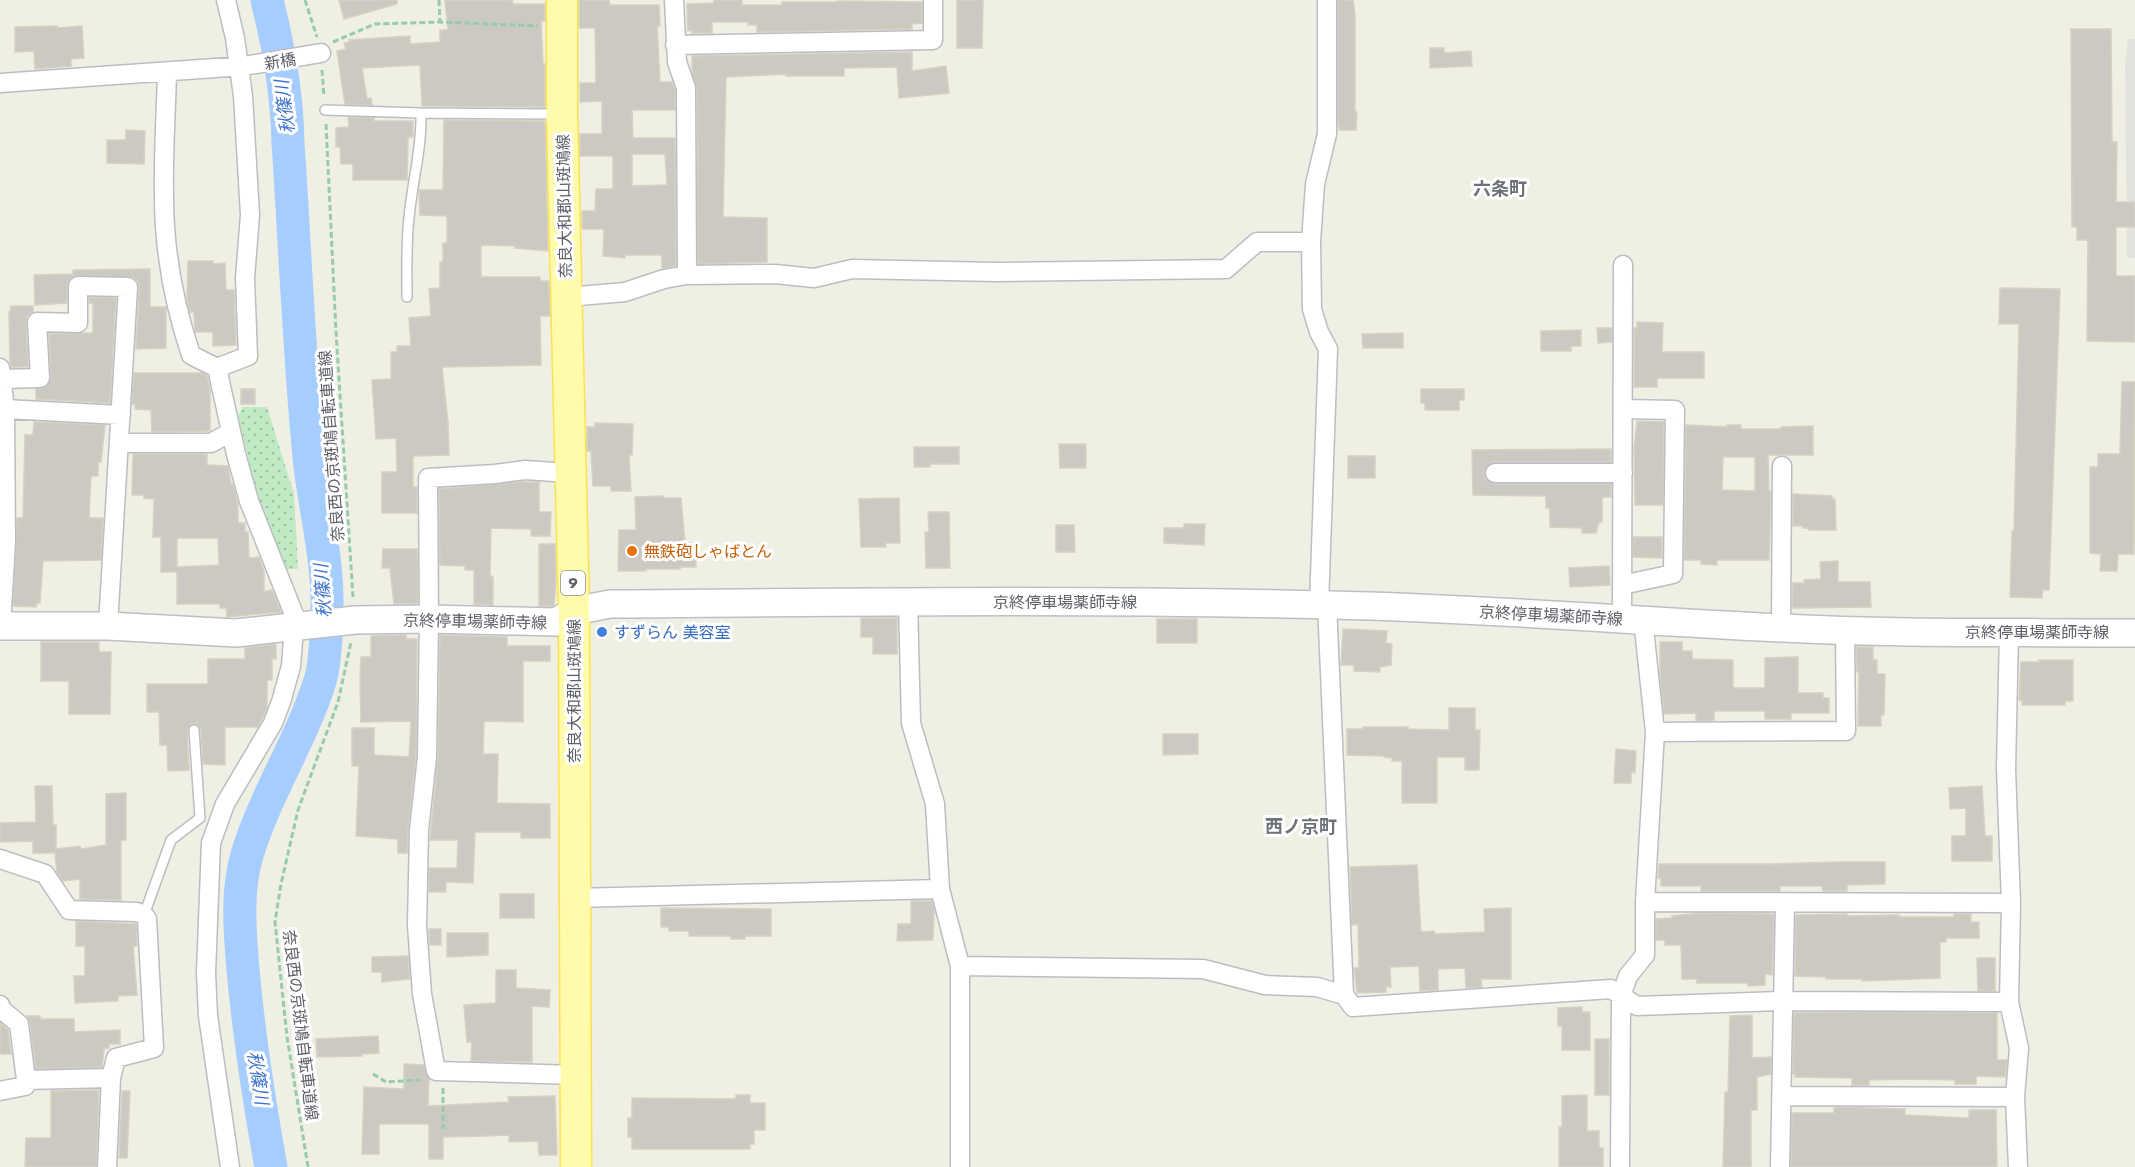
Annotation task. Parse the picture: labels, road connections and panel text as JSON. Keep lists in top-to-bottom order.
{
  "streets": {
    "main road": ["奈良大和郡山斑鳩線", "9", "京終停車場薬師寺線"],
    "street": ["新橋"],
    "path": ["奈良西の京斑鳩自転車道線"]
  },
  "crossings": [
    ["新橋", "奈良西の京斑鳩自転車道線"],
    ["奈良大和郡山斑鳩線", "京終停車場薬師寺線"],
    ["奈良西の京斑鳩自転車道線", "京終停車場薬師寺線"]
  ],
  "districts": ["六条町", "西ノ京町"],
  "water": ["秋篠川"],
  "places": ["無鉄砲しゃばとん", "すずらん 美容室"]
}
